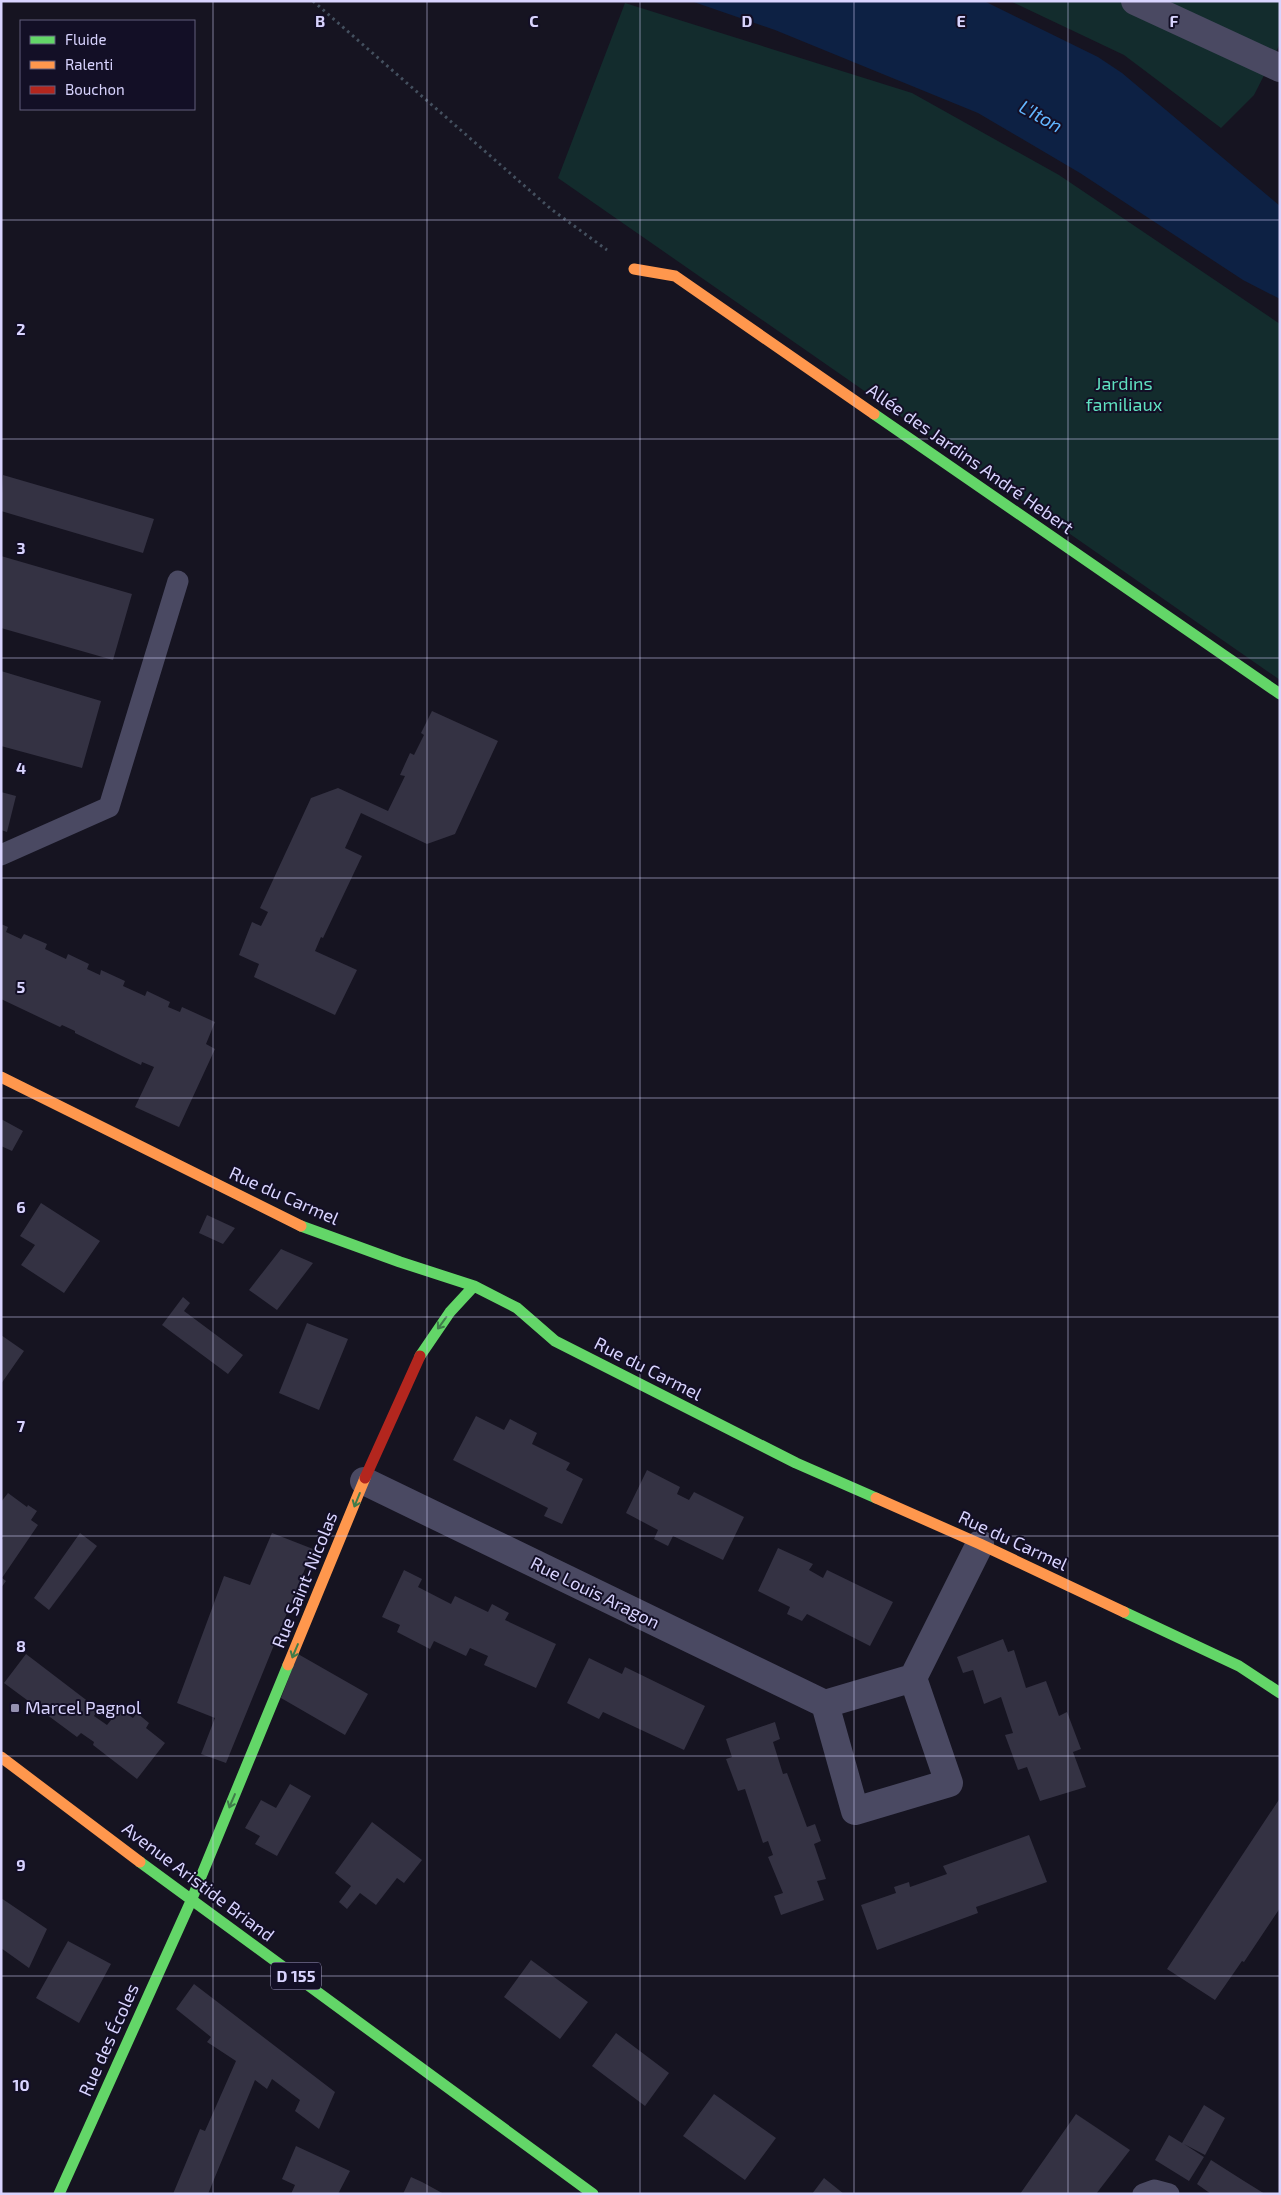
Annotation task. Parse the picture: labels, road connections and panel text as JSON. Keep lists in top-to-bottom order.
{
  "streets": {
    "street": [
      "Allée des Jardins André Hebert",
      "Rue du Carmel",
      "Rue Saint-Nicolas",
      "Rue Louis Aragon",
      "Avenue Aristide Briand",
      "D 155",
      "Rue des Écoles"
    ]
  },
  "crossings": [
    ["Rue du Carmel", "Rue Saint-Nicolas"],
    ["Rue Saint-Nicolas", "Rue Louis Aragon"],
    ["Rue Saint-Nicolas", "Avenue Aristide Briand"],
    ["Rue Saint-Nicolas", "Rue des Écoles"],
    ["Avenue Aristide Briand", "Rue des Écoles"]
  ],
  "one_way": ["Rue Saint-Nicolas"],
  "water": ["L'Iton"],
  "parks": ["Jardins familiaux"],
  "places": {
    "transit": ["Marcel Pagnol"]
  },
  "legend": ["Fluide", "Ralenti", "Bouchon"],
  "grid": {
    "columns": [
      "B",
      "C",
      "D",
      "E",
      "F"
    ],
    "rows": [
      "2",
      "3",
      "4",
      "5",
      "6",
      "7",
      "8",
      "9",
      "10"
    ]
  }
}
